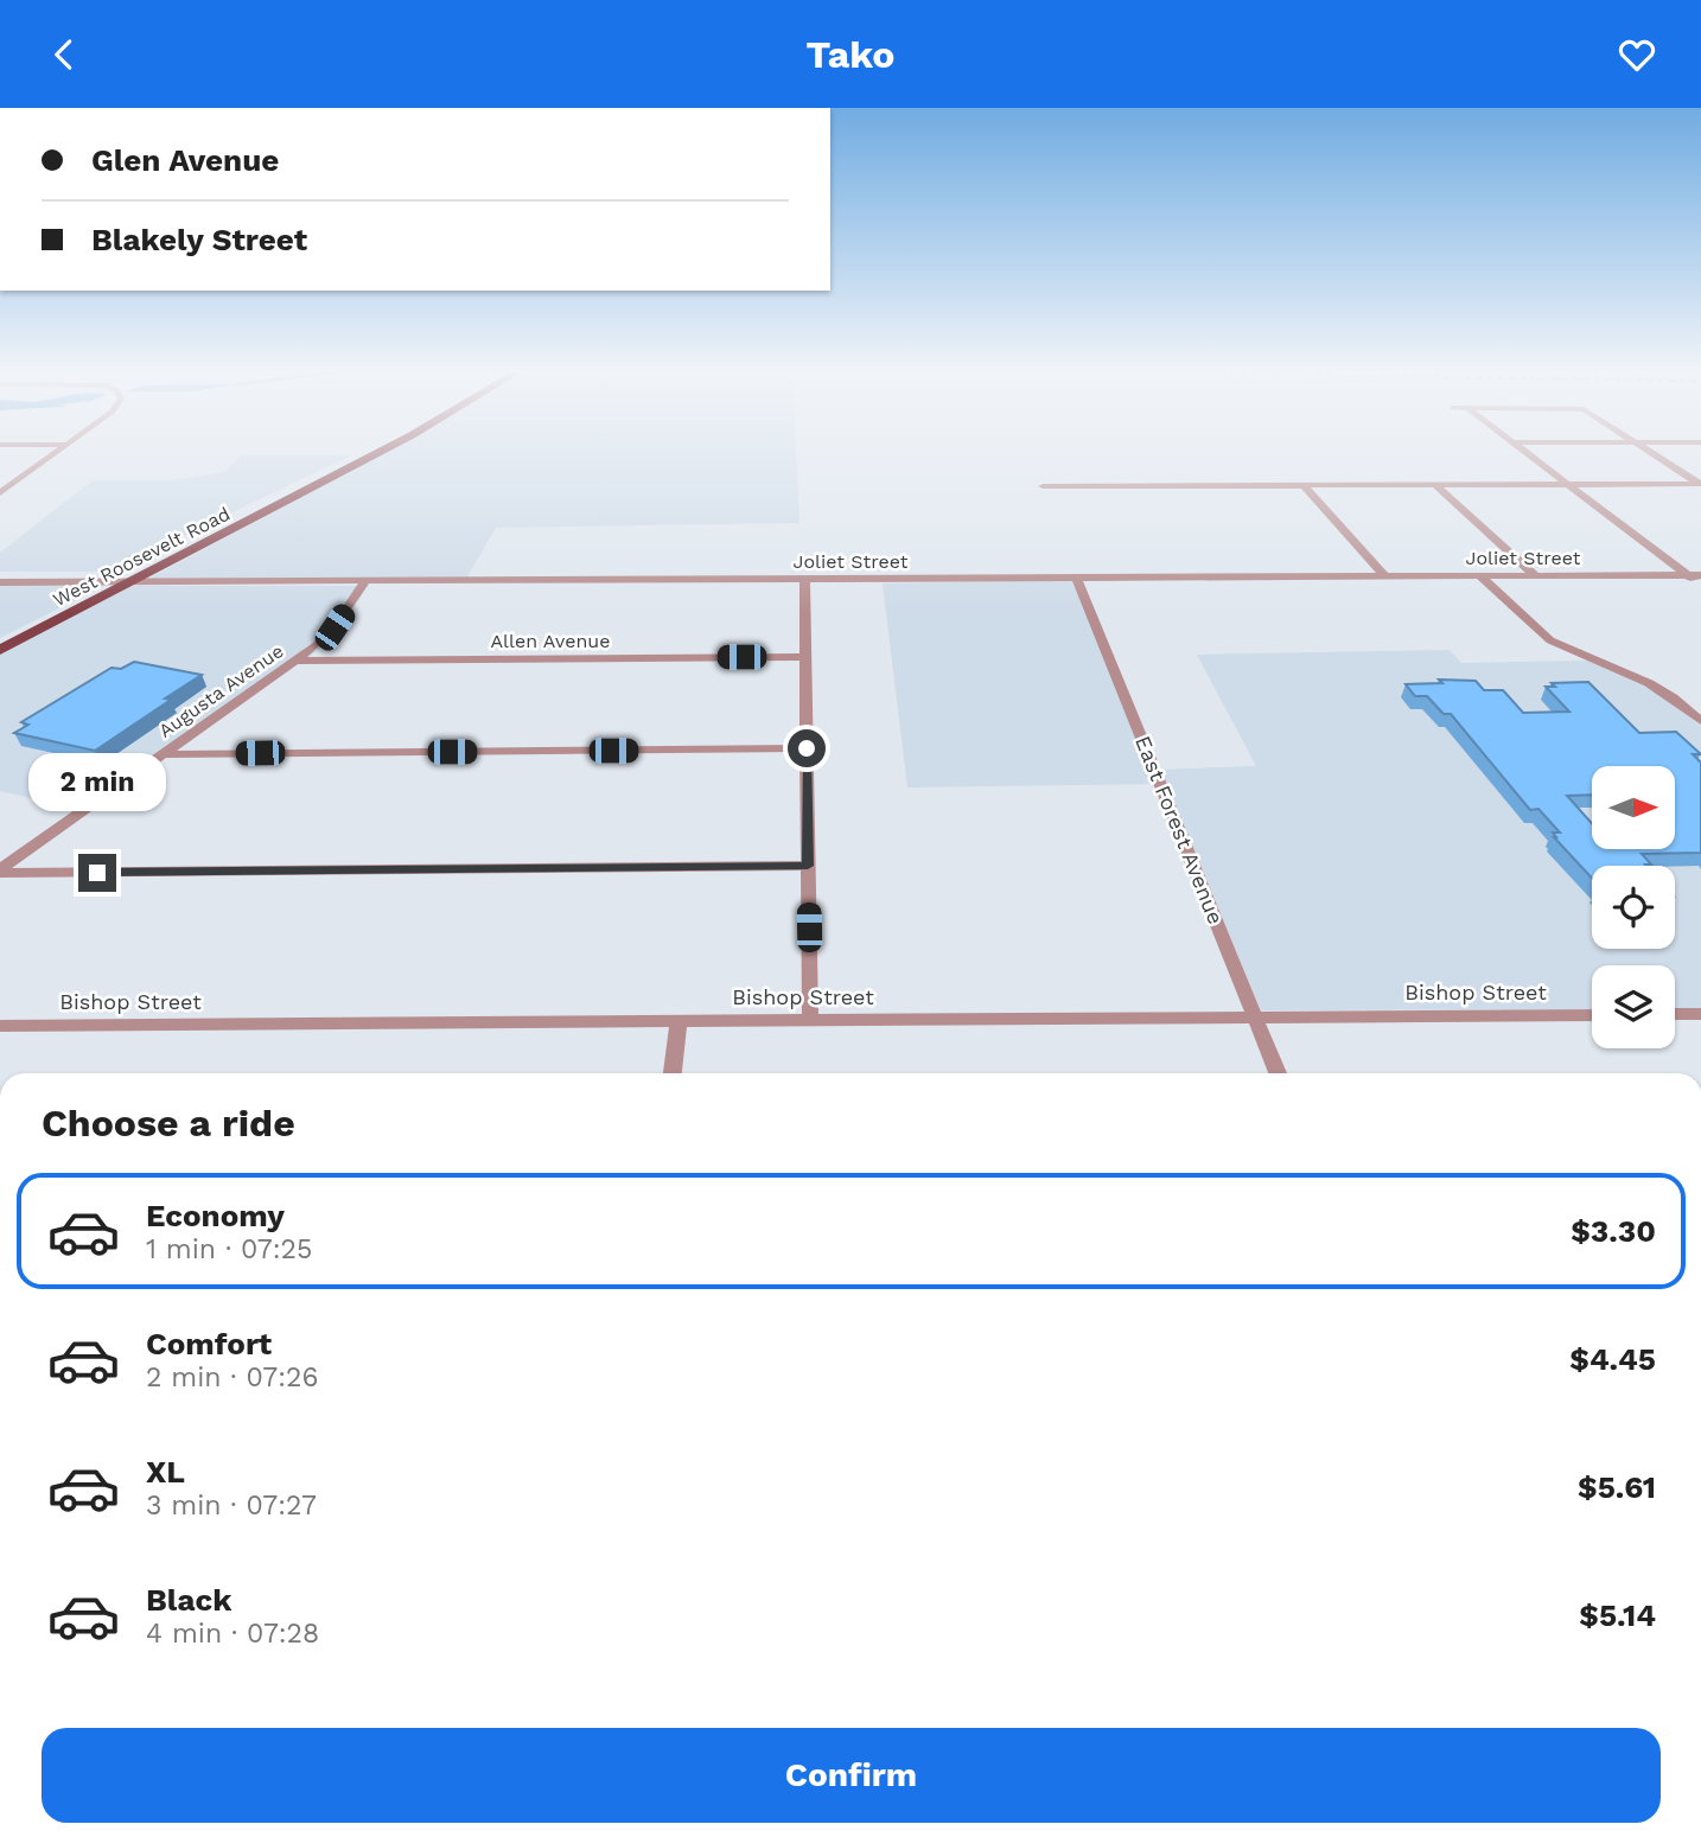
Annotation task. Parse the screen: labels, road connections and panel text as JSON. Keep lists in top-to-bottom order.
{
  "streets": {
    "main road": ["West Roosevelt Road"],
    "street": [
      "Joliet Street",
      "Allen Avenue",
      "Augusta Avenue",
      "East Forest Avenue",
      "Bishop Street"
    ]
  },
  "crossings": [
    ["West Roosevelt Road", "Joliet Street"],
    ["Joliet Street", "Augusta Avenue"],
    ["Joliet Street", "East Forest Avenue"],
    ["Allen Avenue", "Augusta Avenue"],
    ["East Forest Avenue", "Bishop Street"]
  ],
  "north": "right",
  "page": {
    "header": "Tako",
    "banner": ["Glen Avenue", "Blakely Street"],
    "bubble": "2 min",
    "heading": "Choose a ride",
    "list": [
      {
        "name": "Economy",
        "note": "1 min · 07:25",
        "value": "$3.30"
      },
      {
        "name": "Comfort",
        "note": "2 min · 07:26",
        "value": "$4.45"
      },
      {
        "name": "XL",
        "note": "3 min · 07:27",
        "value": "$5.61"
      },
      {
        "name": "Black",
        "note": "4 min · 07:28",
        "value": "$5.14"
      }
    ],
    "buttons": "Confirm"
  }
}
